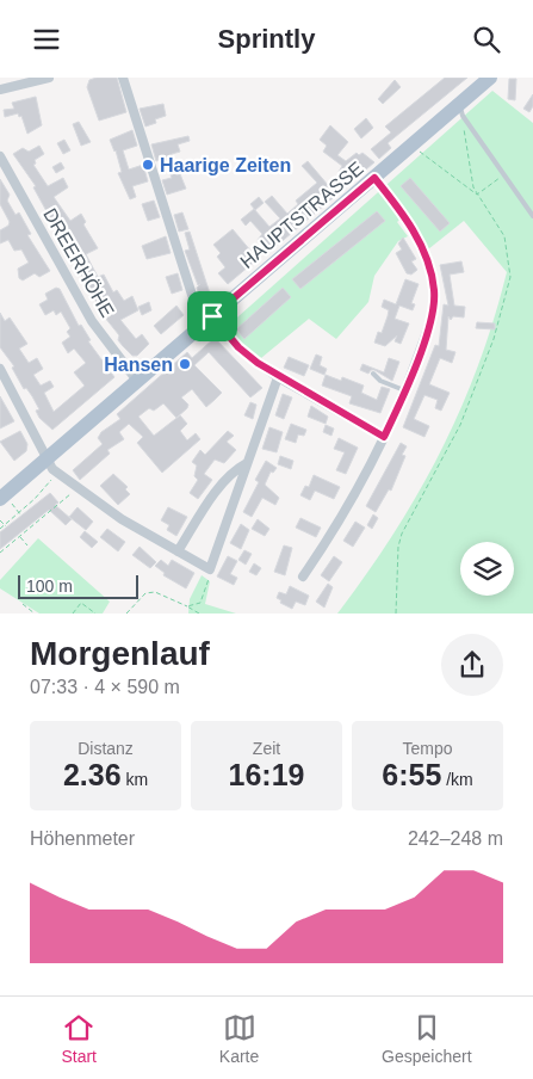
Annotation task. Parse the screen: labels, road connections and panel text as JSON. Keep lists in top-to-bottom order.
{
  "streets": {
    "main road": ["HAUPTSTRASSE"],
    "street": ["DREERHÖHE"]
  },
  "crossings": [
    ["HAUPTSTRASSE", "DREERHÖHE"]
  ],
  "places": ["Haarige Zeiten", "Hansen"],
  "scale_bar": "100 m",
  "page": {
    "header": "Sprintly",
    "scale": "100 m",
    "heading": ["Morgenlauf", "07:33 · 4 × 590 m"],
    "stats": [
      ["Distanz", "2.36 km"],
      ["Zeit", "16:19"],
      ["Tempo", "6:55 /km"]
    ],
    "chart": ["Höhenmeter", "242–248 m"],
    "tabs": ["Start", "Karte", "Gespeichert"]
  }
}
